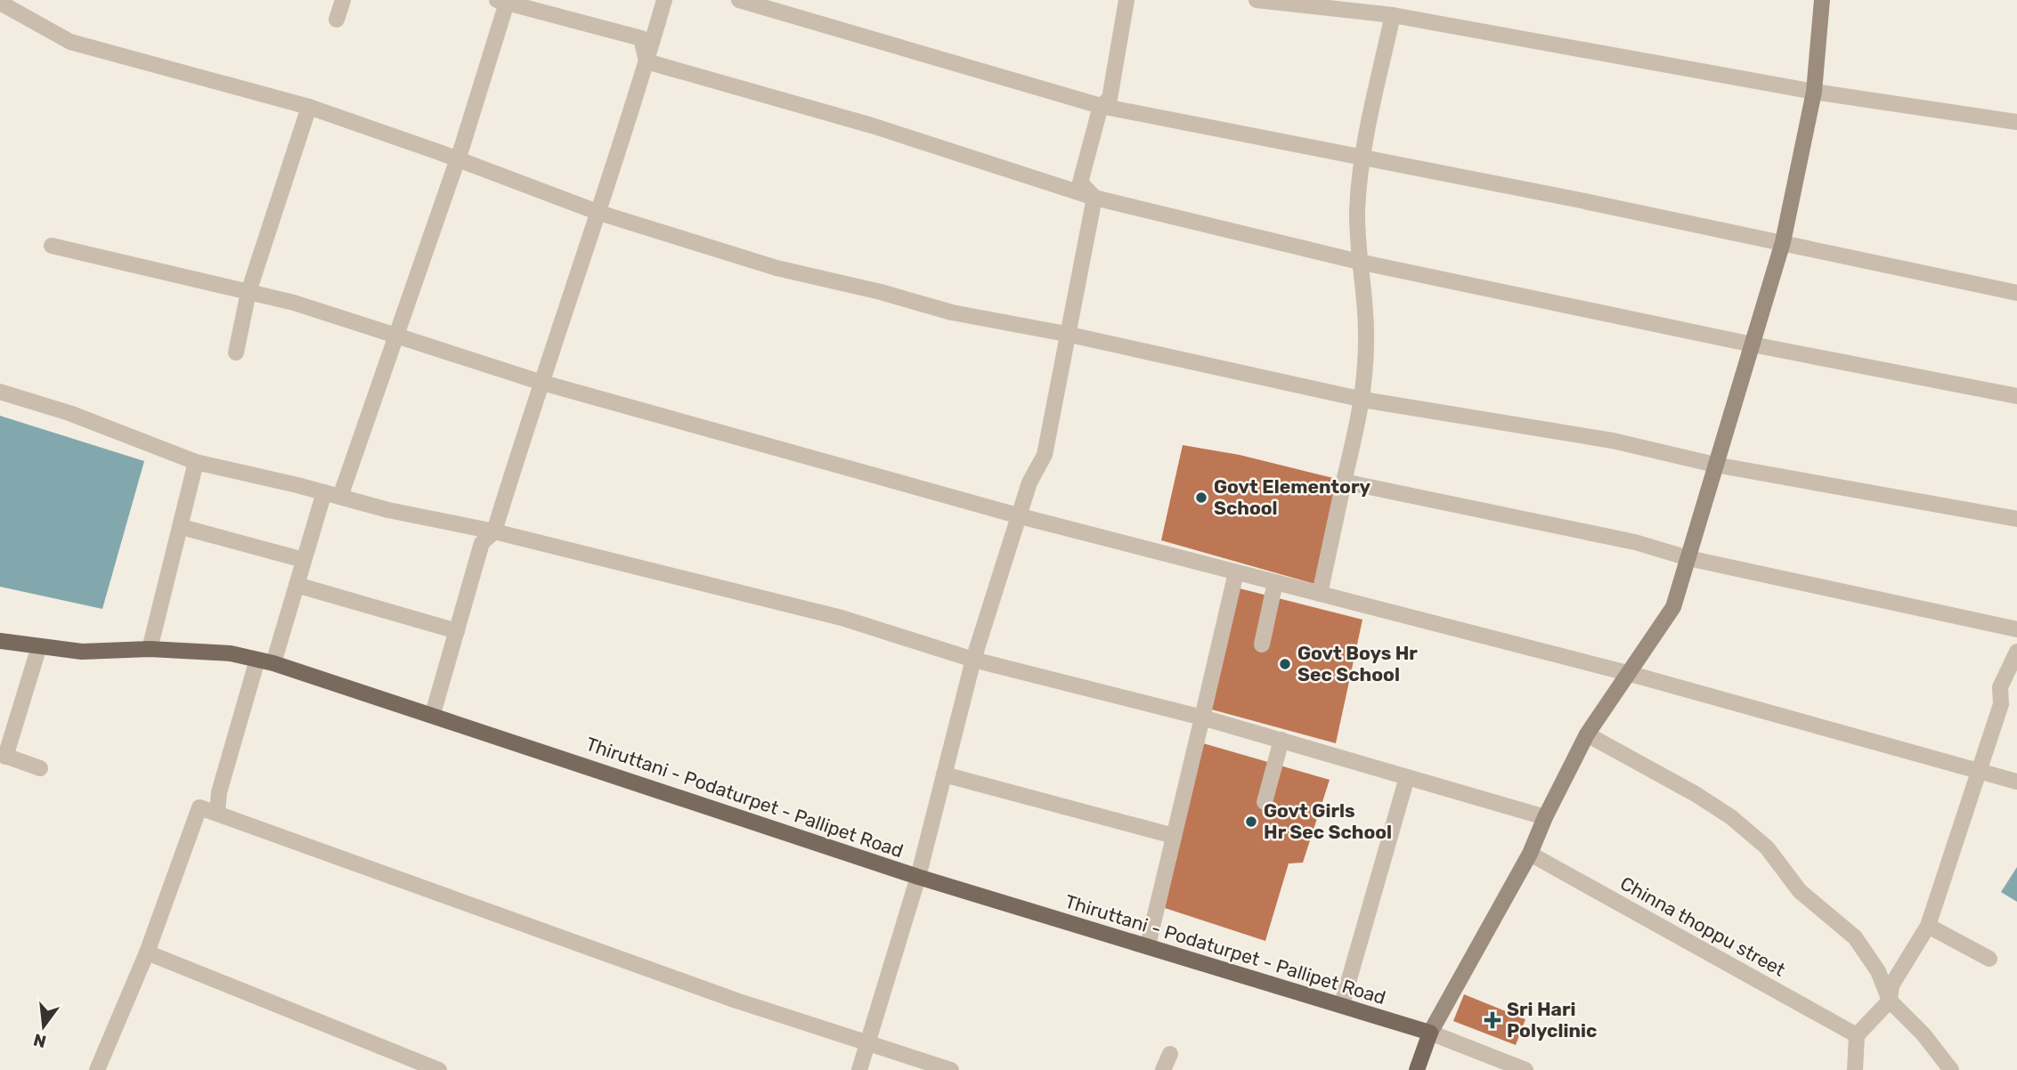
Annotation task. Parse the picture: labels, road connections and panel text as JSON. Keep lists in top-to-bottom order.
{
  "streets": {
    "main road": ["Thiruttani - Podaturpet - Pallipet Road"],
    "street": ["Chinna thoppu street"]
  },
  "places": {
    "other": ["Govt Elementory School", "Govt Boys Hr Sec School", "Govt Girls Hr Sec School"],
    "health": ["Sri Hari Polyclinic"]
  },
  "north": "bottom"
}
